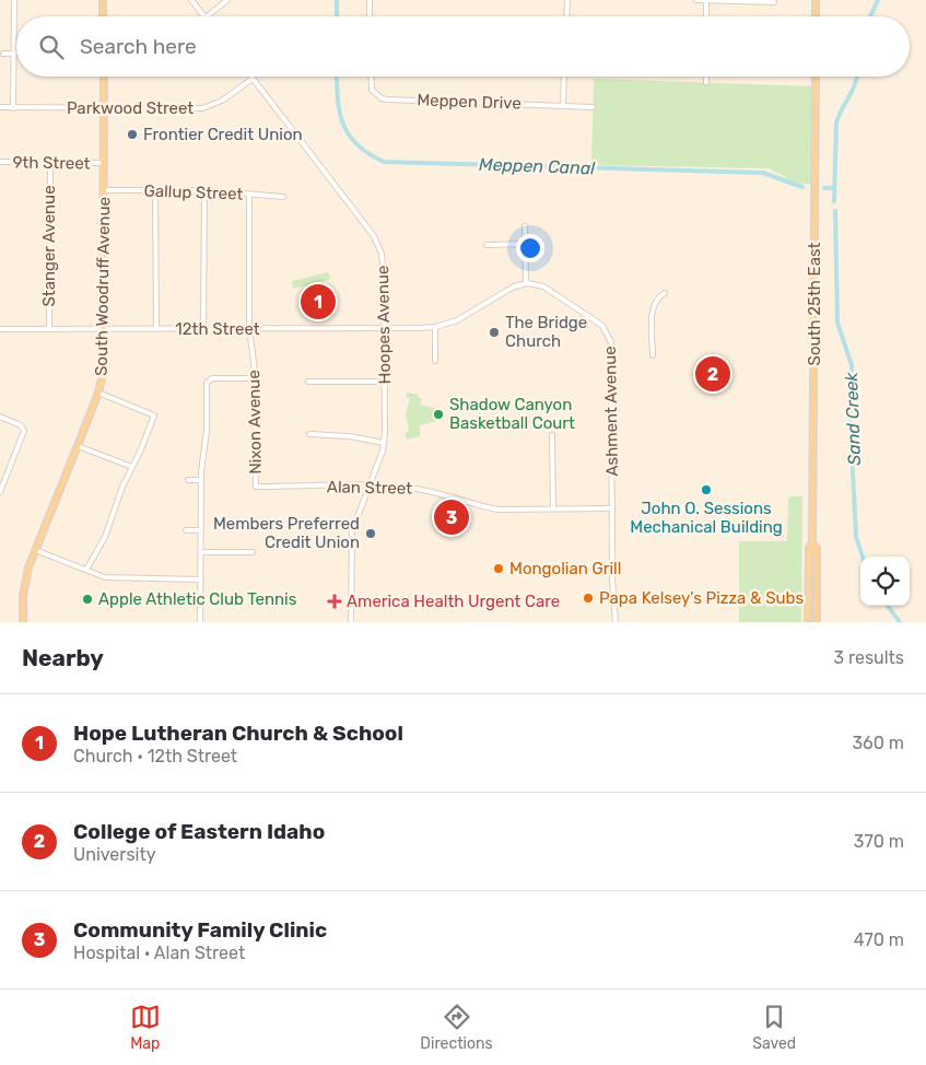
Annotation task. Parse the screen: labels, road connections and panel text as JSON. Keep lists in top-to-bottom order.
{
  "streets": {
    "main road": ["South Woodruff Avenue", "South 25th East"],
    "street": [
      "Meppen Drive",
      "Parkwood Street",
      "9th Street",
      "Gallup Street",
      "Stanger Avenue",
      "Hoopes Avenue",
      "12th Street",
      "Ashment Avenue",
      "Nixon Avenue",
      "Alan Street"
    ]
  },
  "crossings": [
    ["Parkwood Street", "South Woodruff Avenue"],
    ["Parkwood Street", "Hoopes Avenue"],
    ["9th Street", "Stanger Avenue"],
    ["9th Street", "South Woodruff Avenue"],
    ["Gallup Street", "South Woodruff Avenue"],
    ["Gallup Street", "Nixon Avenue"],
    ["Stanger Avenue", "12th Street"],
    ["South Woodruff Avenue", "12th Street"],
    ["Hoopes Avenue", "12th Street"],
    ["Hoopes Avenue", "Alan Street"],
    ["12th Street", "Nixon Avenue"],
    ["Ashment Avenue", "Alan Street"],
    ["Nixon Avenue", "Alan Street"]
  ],
  "water": ["Meppen Canal", "Sand Creek"],
  "places": {
    "other": [
      "Frontier Credit Union",
      "The Bridge Church",
      "Shadow Canyon Basketball Court",
      "John O. Sessions Mechanical Building",
      "Members Preferred Credit Union",
      "Mongolian Grill",
      "Papa Kelsey's Pizza & Subs",
      "Apple Athletic Club Tennis"
    ],
    "health": ["America Health Urgent Care"]
  },
  "page": {
    "search": "Search here",
    "pins": ["1", "2", "3"],
    "heading": ["Nearby", "3 results"],
    "list": [
      {
        "mark": "1",
        "name": "Hope Lutheran Church & School",
        "note": "Church · 12th Street",
        "value": "360 m"
      },
      {
        "mark": "2",
        "name": "College of Eastern Idaho",
        "note": "University",
        "value": "370 m"
      },
      {
        "mark": "3",
        "name": "Community Family Clinic",
        "note": "Hospital · Alan Street",
        "value": "470 m"
      }
    ],
    "nav": ["Map", "Directions", "Saved"]
  }
}
